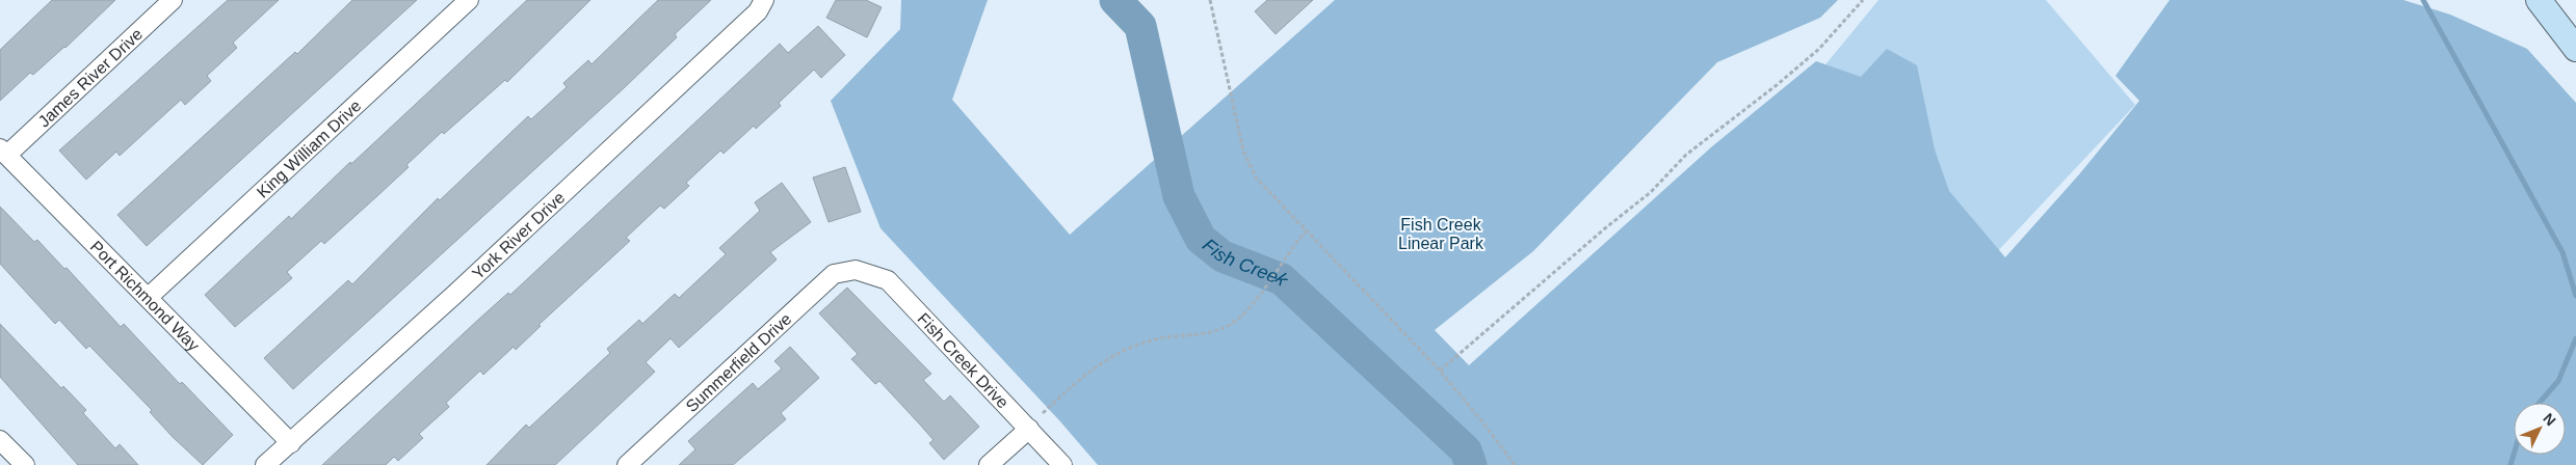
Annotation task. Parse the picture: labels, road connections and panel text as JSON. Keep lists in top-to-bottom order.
{
  "streets": {
    "street": [
      "James River Drive",
      "King William Drive",
      "York River Drive",
      "Port Richmond Way",
      "Fish Creek Drive",
      "Summerfield Drive"
    ]
  },
  "crossings": [
    ["James River Drive", "Port Richmond Way"],
    ["King William Drive", "Port Richmond Way"],
    ["York River Drive", "Port Richmond Way"],
    ["Fish Creek Drive", "Summerfield Drive"]
  ],
  "water": ["Fish Creek"],
  "parks": ["Fish Creek Linear Park"],
  "north": "top right"
}
